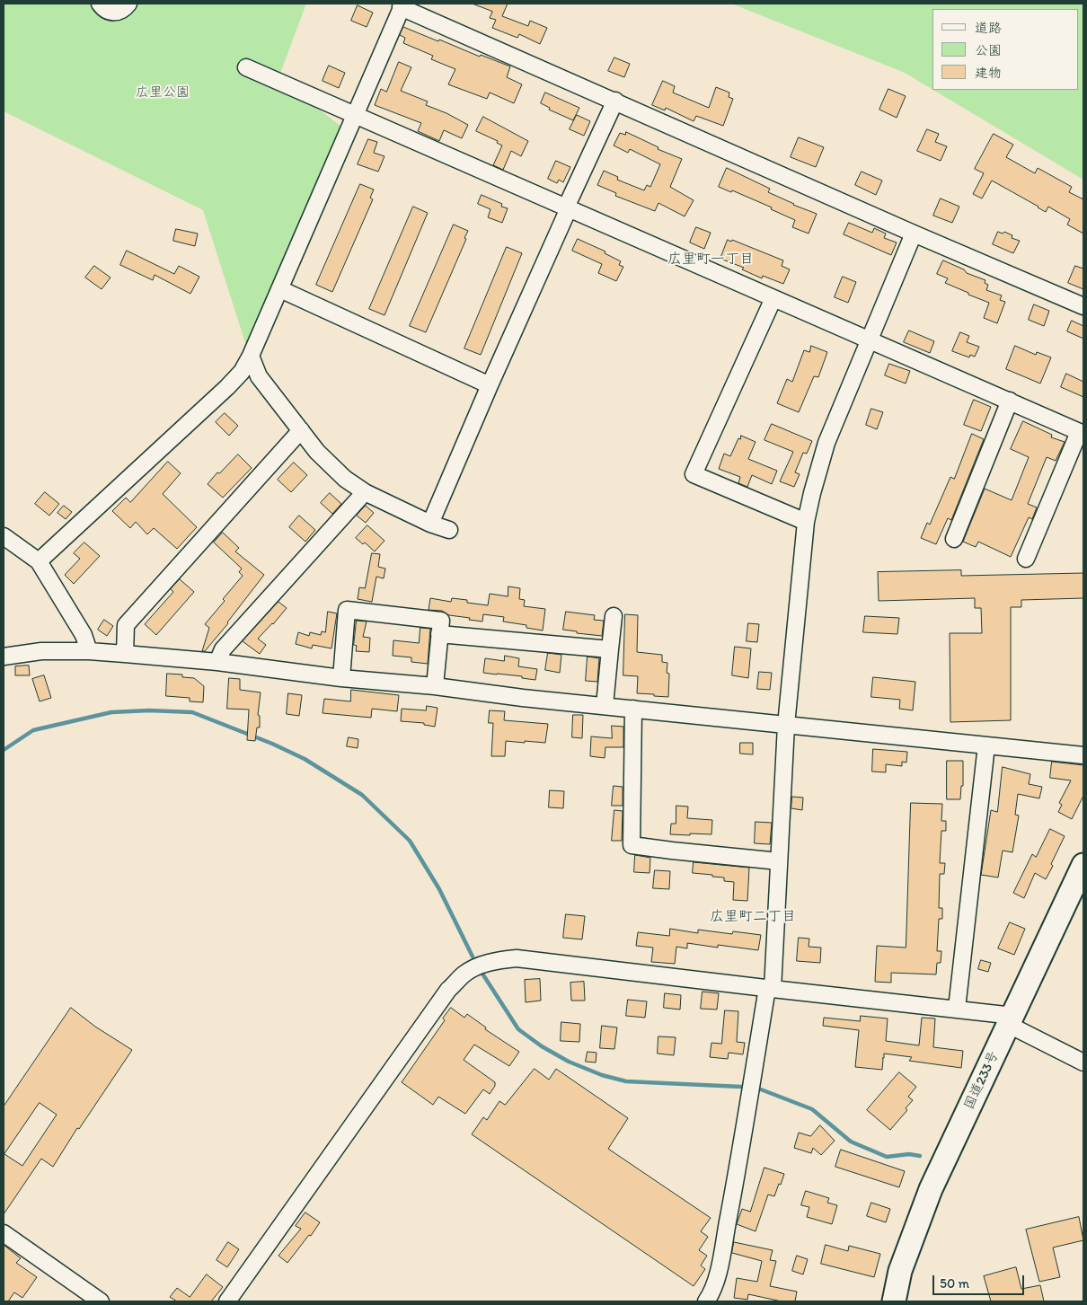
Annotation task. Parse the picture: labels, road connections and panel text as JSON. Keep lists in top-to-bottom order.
{
  "streets": {
    "highway": ["国道233号"]
  },
  "districts": ["広里町一丁目", "広里町二丁目"],
  "parks": ["広里公園"],
  "legend": ["道路", "公園", "建物"],
  "scale_bar": "50 m"
}
